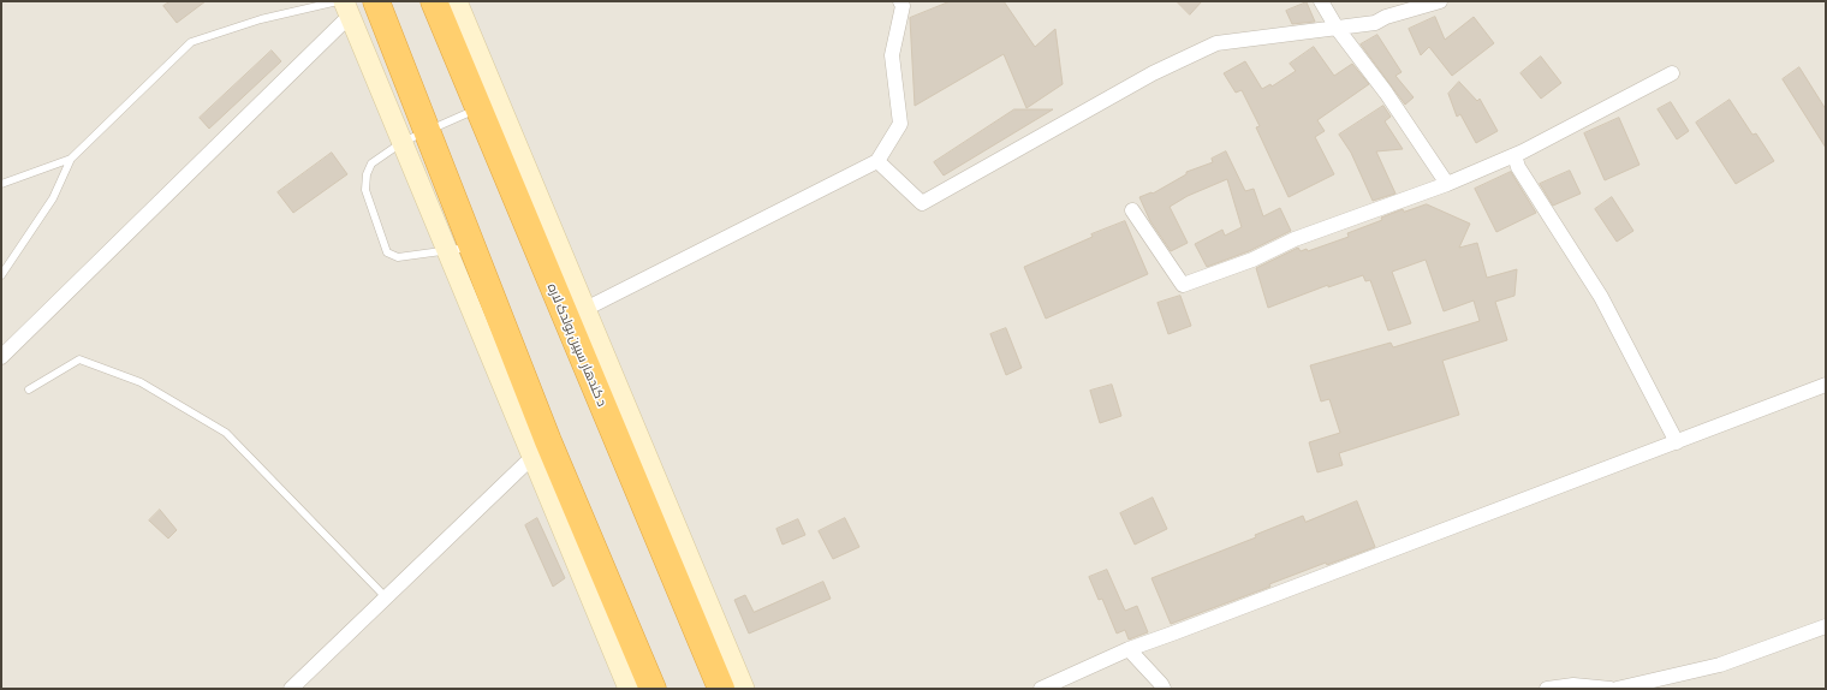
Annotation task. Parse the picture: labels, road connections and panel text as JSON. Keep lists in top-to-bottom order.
{
  "streets": {
    "highway": ["د کندهار سپین بولدک لاره"]
  }
}
